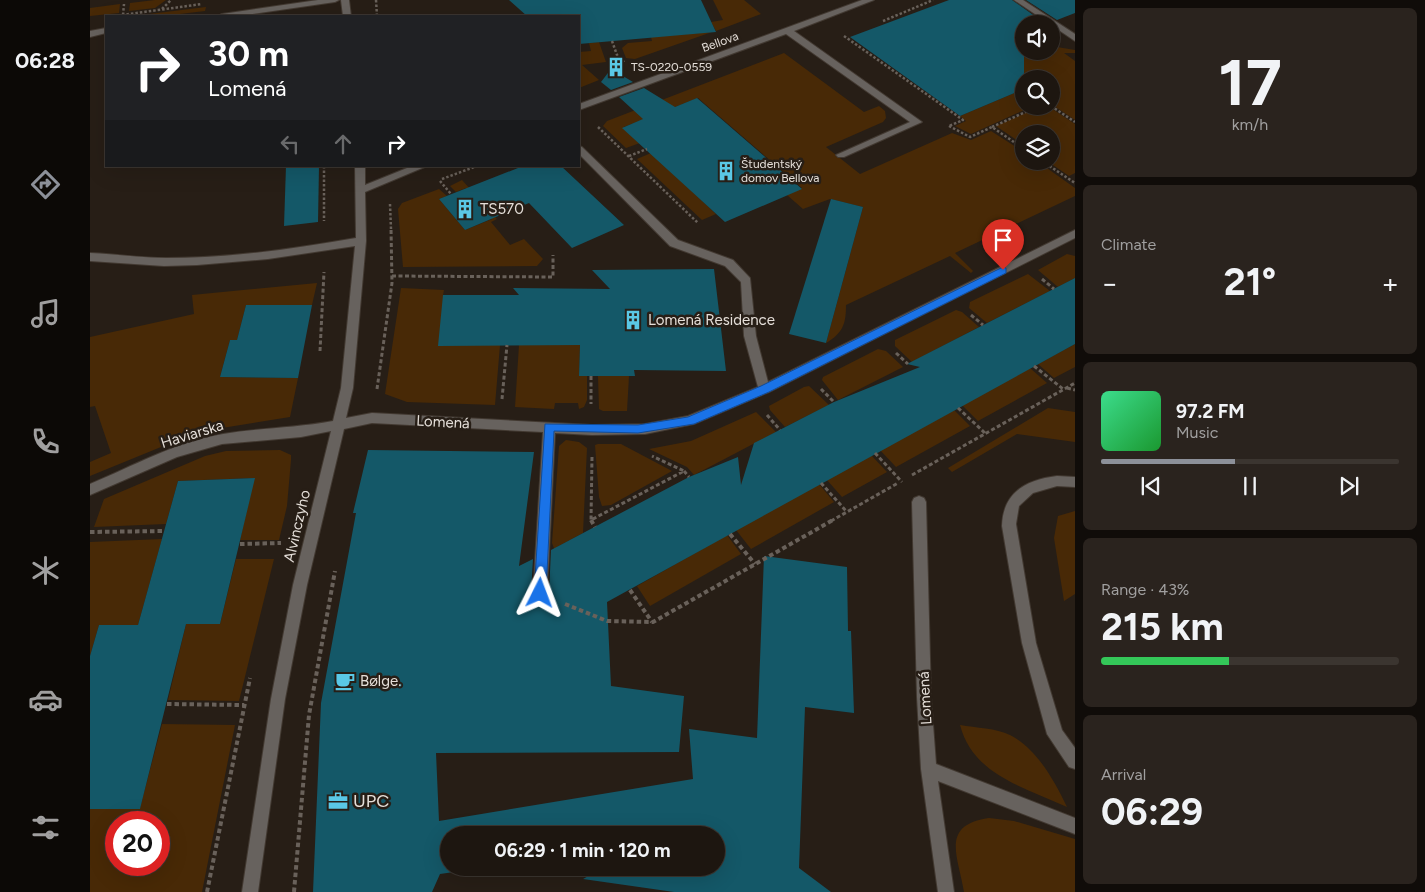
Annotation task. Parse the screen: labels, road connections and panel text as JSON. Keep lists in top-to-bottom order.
{
  "streets": {
    "street": [
      "Bellova",
      "Lomená",
      "Haviarska",
      "Alvinczyho"
    ]
  },
  "crossings": [
    ["Lomená", "Haviarska"],
    ["Lomená", "Alvinczyho"],
    ["Haviarska", "Alvinczyho"]
  ],
  "places": {
    "building": [
      "TS-0220-0559",
      "Študentský domov Bellova",
      "TS570",
      "Lomená Residence"
    ],
    "cafe": ["Bølge."],
    "office": ["UPC"]
  },
  "page": {
    "tabs": "06:28",
    "tile": [
      ["17", "km/h"],
      "Climate",
      ["Range · 43%", "215 km"],
      ["Arrival", "06:29"]
    ],
    "turn": ["30 m", "Lomená"],
    "heat": ["−", "21°", "+"],
    "song": ["97.2 FM", "Music"],
    "limit": "20",
    "trip": "06:29 · 1 min · 120 m"
  }
}
